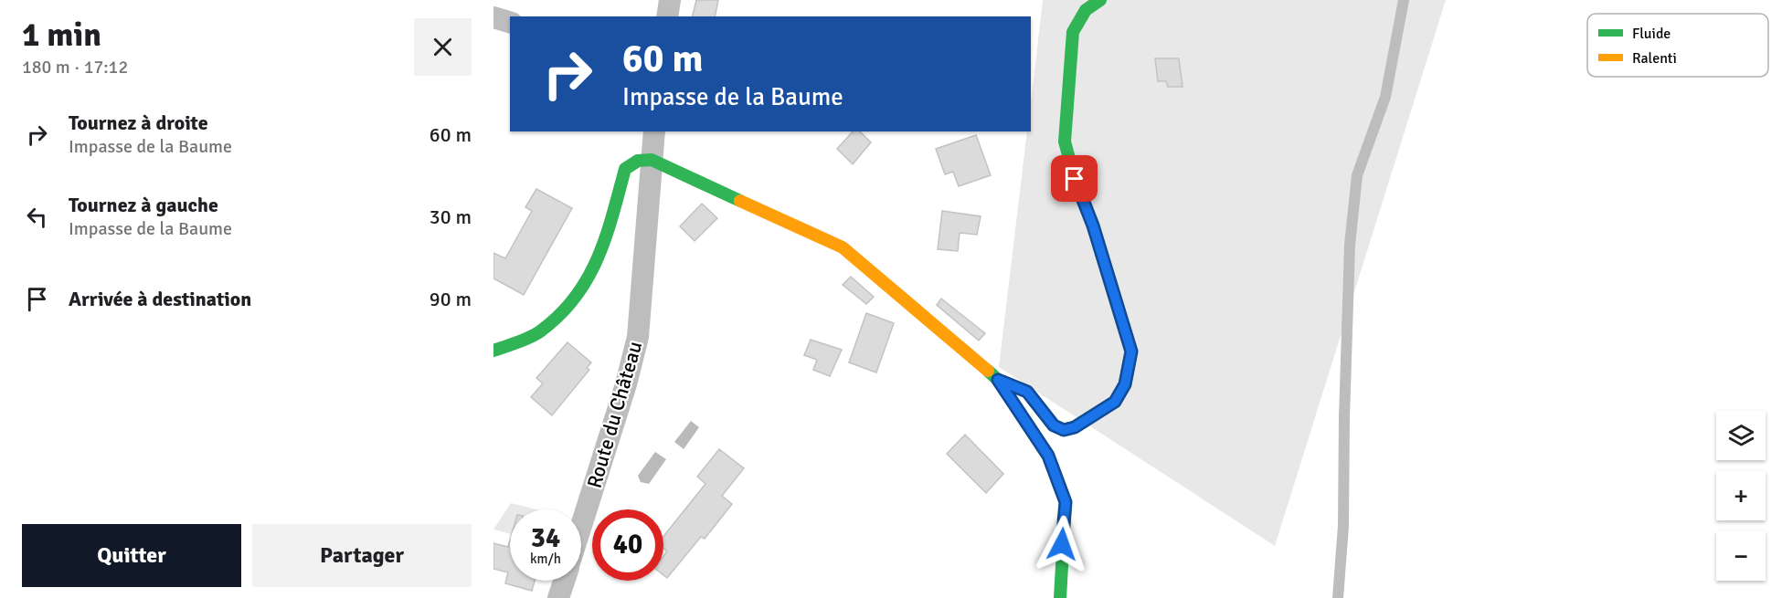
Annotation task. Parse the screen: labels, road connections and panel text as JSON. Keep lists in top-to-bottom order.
{
  "streets": {
    "street": ["Route du Château"]
  },
  "legend": ["Fluide", "Ralenti"],
  "page": {
    "heading": ["1 min", "180 m · 17:12"],
    "turn": ["60 m", "Impasse de la Baume"],
    "list": [
      {
        "name": "Tournez à droite",
        "note": "Impasse de la Baume",
        "value": "60 m"
      },
      {
        "name": "Tournez à gauche",
        "note": "Impasse de la Baume",
        "value": "30 m"
      },
      {
        "name": "Arrivée à destination",
        "value": "90 m"
      }
    ],
    "map_buttons": ["+", "−"],
    "speed": "34 km/h",
    "limit": "40",
    "buttons": ["Quitter", "Partager"]
  }
}
